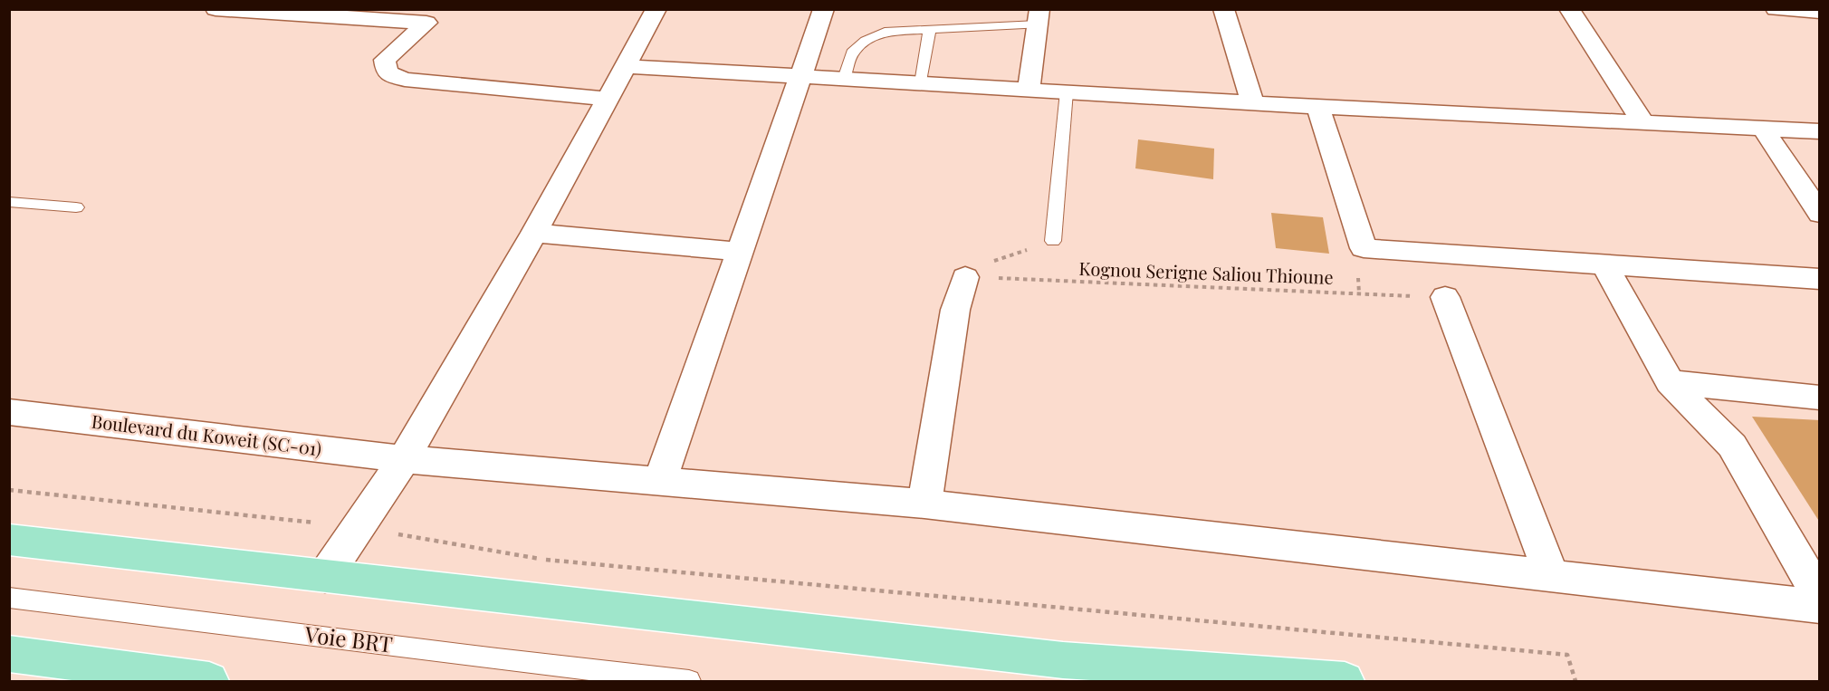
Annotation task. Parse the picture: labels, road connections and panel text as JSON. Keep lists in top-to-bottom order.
{
  "streets": {
    "street": ["Boulevard du Koweit (SC-01)"],
    "lane": ["Voie BRT"],
    "path": ["Kognou Serigne Saliou Thioune"]
  }
}
